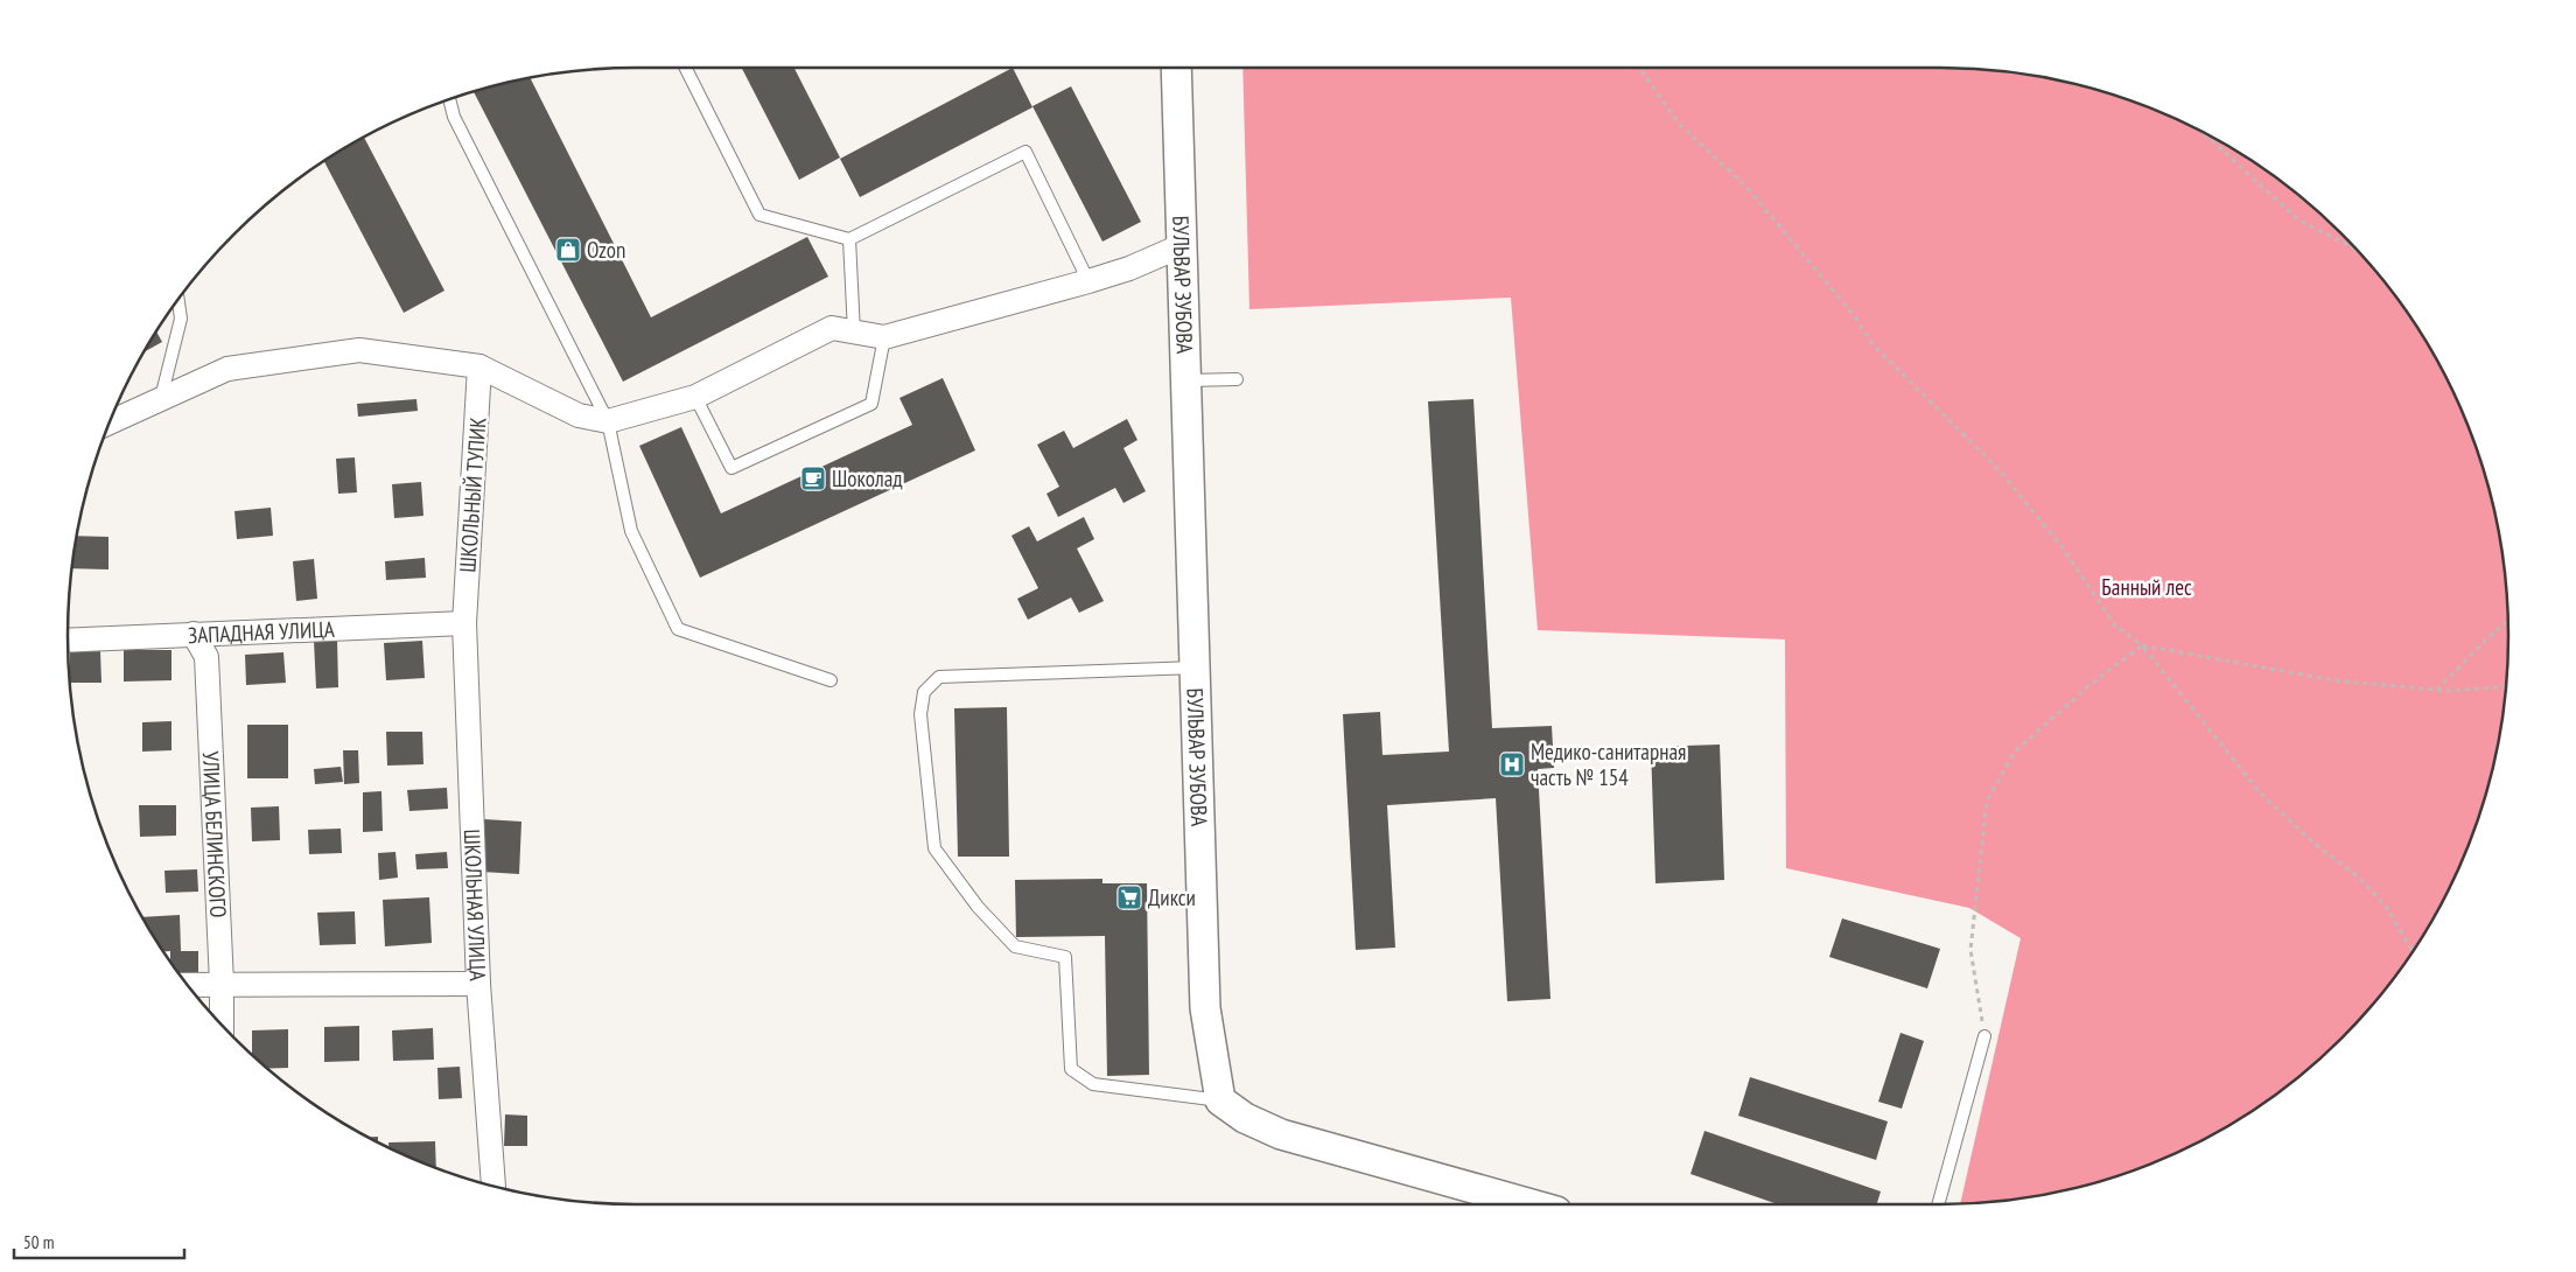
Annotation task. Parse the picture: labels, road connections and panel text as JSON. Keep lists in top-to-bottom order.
{
  "streets": {
    "street": [
      "БУЛЬВАР ЗУБОВА",
      "ШКОЛЬНЫЙ ТУПИК",
      "ЗАПАДНАЯ УЛИЦА",
      "УЛИЦА БЕЛИНСКОГО",
      "ШКОЛЬНАЯ УЛИЦА"
    ]
  },
  "crossings": [
    ["ШКОЛЬНЫЙ ТУПИК", "ЗАПАДНАЯ УЛИЦА"],
    ["ШКОЛЬНЫЙ ТУПИК", "ШКОЛЬНАЯ УЛИЦА"],
    ["ЗАПАДНАЯ УЛИЦА", "УЛИЦА БЕЛИНСКОГО"],
    ["ЗАПАДНАЯ УЛИЦА", "ШКОЛЬНАЯ УЛИЦА"]
  ],
  "parks": ["Банный лес"],
  "places": {
    "shop": ["Ozon"],
    "cafe": ["Шоколад"],
    "hospital": ["Медико-санитарная часть № 154"],
    "supermarket": ["Дикси"]
  },
  "scale_bar": "50 m"
}
